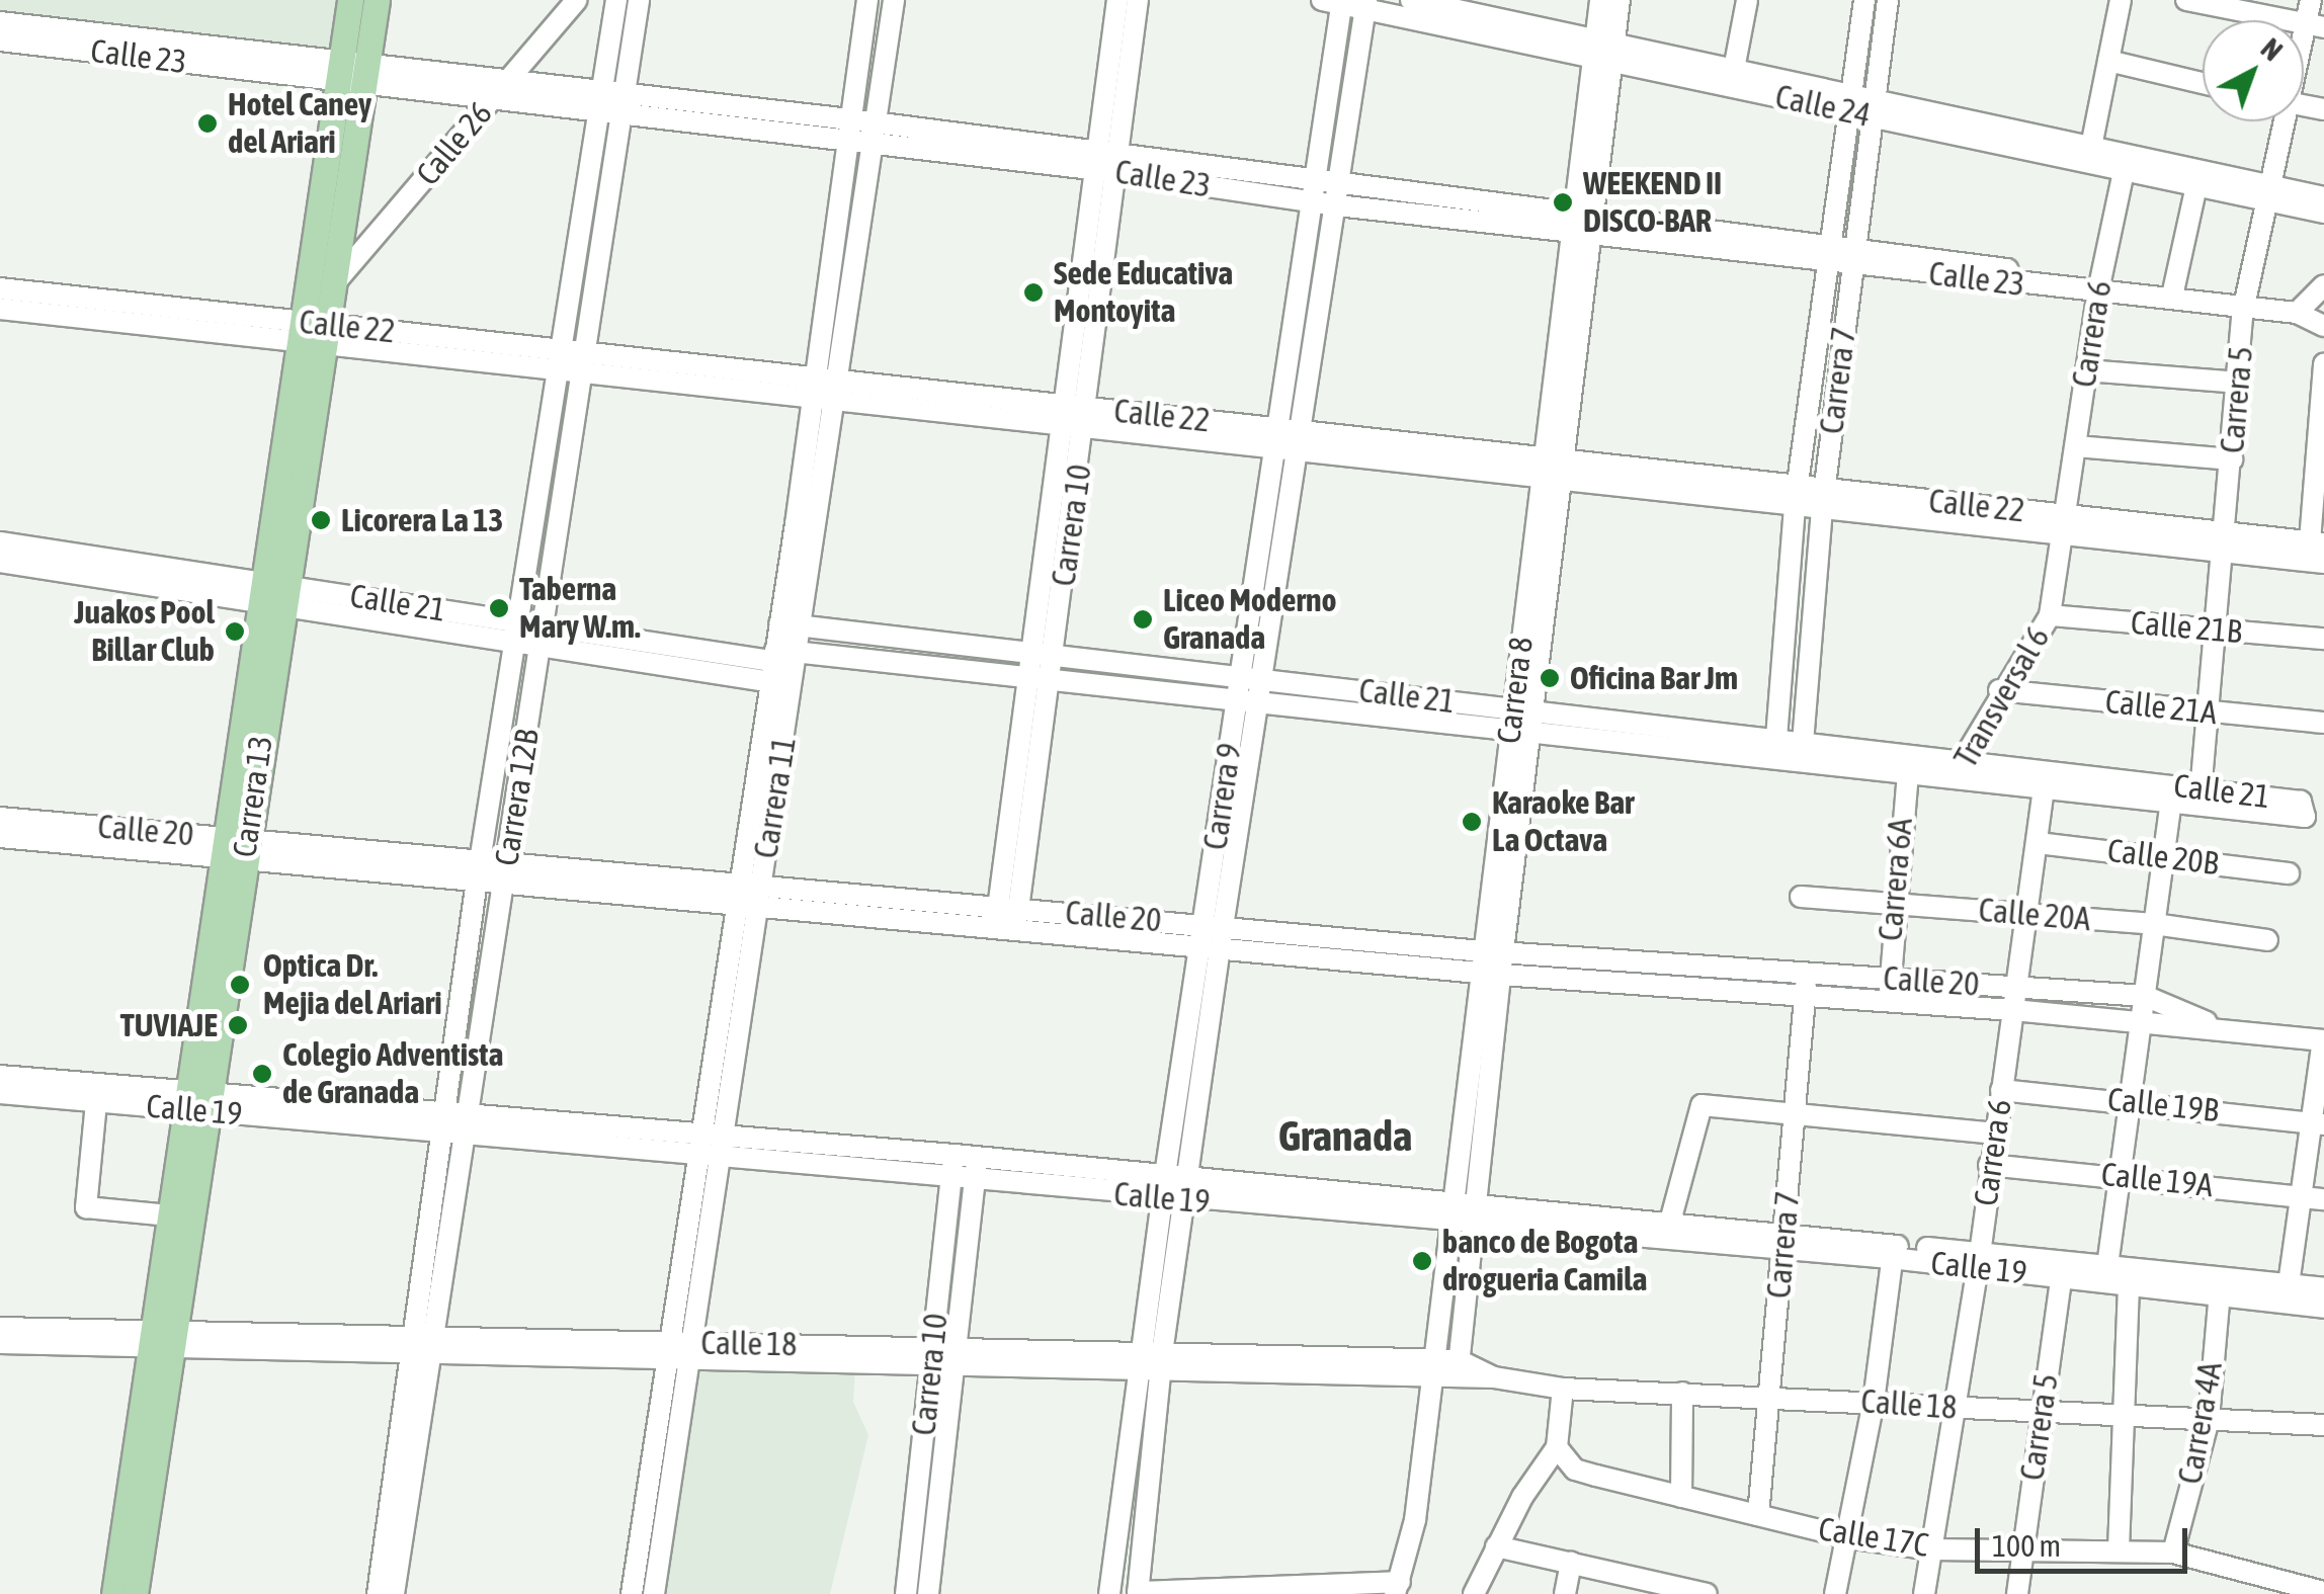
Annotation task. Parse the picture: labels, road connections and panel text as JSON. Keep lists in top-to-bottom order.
{
  "streets": {
    "main road": ["Carrera 13"],
    "street": [
      "Calle 23",
      "Calle 24",
      "Calle 26",
      "Calle 22",
      "Carrera 6",
      "Carrera 7",
      "Carrera 5",
      "Carrera 10",
      "Calle 21",
      "Calle 21B",
      "Carrera 8",
      "Transversal 6",
      "Calle 21A",
      "Carrera 9",
      "Carrera 12B",
      "Carrera 11",
      "Calle 20",
      "Calle 20B",
      "Carrera 6A",
      "Calle 20A",
      "Calle 19B",
      "Calle 19",
      "Calle 19A",
      "Calle 18",
      "Carrera 4A",
      "Calle 17C"
    ]
  },
  "crossings": [
    ["Calle 23", "Calle 26"],
    ["Calle 23", "Carrera 6"],
    ["Calle 23", "Carrera 7"],
    ["Calle 23", "Carrera 5"],
    ["Calle 23", "Carrera 10"],
    ["Calle 23", "Carrera 8"],
    ["Calle 23", "Carrera 13"],
    ["Calle 23", "Carrera 9"],
    ["Calle 23", "Carrera 12B"],
    ["Calle 23", "Carrera 11"],
    ["Calle 24", "Carrera 6"],
    ["Calle 24", "Carrera 7"],
    ["Calle 24", "Carrera 5"],
    ["Calle 24", "Carrera 8"],
    ["Calle 24", "Carrera 9"],
    ["Calle 26", "Carrera 13"],
    ["Calle 22", "Carrera 6"],
    ["Calle 22", "Carrera 7"],
    ["Calle 22", "Carrera 5"],
    ["Calle 22", "Carrera 10"],
    ["Calle 22", "Carrera 8"],
    ["Calle 22", "Carrera 13"],
    ["Calle 22", "Carrera 9"],
    ["Calle 22", "Carrera 12B"],
    ["Calle 22", "Carrera 11"],
    ["Carrera 6", "Calle 21"],
    ["Carrera 6", "Calle 21B"],
    ["Carrera 6", "Transversal 6"],
    ["Carrera 6", "Calle 20"],
    ["Carrera 6", "Calle 20B"],
    ["Carrera 6", "Calle 20A"],
    ["Carrera 6", "Calle 19B"],
    ["Carrera 6", "Calle 19"],
    ["Carrera 6", "Calle 19A"],
    ["Carrera 6", "Calle 18"],
    ["Carrera 6", "Calle 17C"],
    ["Carrera 7", "Calle 21"],
    ["Carrera 7", "Calle 20"],
    ["Carrera 7", "Calle 19"],
    ["Carrera 7", "Calle 18"],
    ["Carrera 7", "Calle 17C"],
    ["Carrera 5", "Calle 21"],
    ["Carrera 5", "Calle 21B"],
    ["Carrera 5", "Calle 21A"],
    ["Carrera 5", "Calle 19"],
    ["Carrera 5", "Calle 18"],
    ["Carrera 5", "Calle 17C"],
    ["Carrera 10", "Calle 21"],
    ["Carrera 10", "Calle 20"],
    ["Carrera 10", "Calle 19"],
    ["Carrera 10", "Calle 18"],
    ["Calle 21", "Carrera 8"],
    ["Calle 21", "Transversal 6"],
    ["Calle 21", "Carrera 13"],
    ["Calle 21", "Carrera 9"],
    ["Calle 21", "Carrera 12B"],
    ["Calle 21", "Carrera 11"],
    ["Calle 21", "Carrera 6A"],
    ["Calle 21B", "Transversal 6"],
    ["Carrera 8", "Calle 20"],
    ["Carrera 8", "Calle 19"],
    ["Carrera 8", "Calle 18"],
    ["Transversal 6", "Calle 21A"],
    ["Carrera 13", "Calle 20"],
    ["Carrera 13", "Calle 19"],
    ["Carrera 13", "Calle 18"],
    ["Carrera 9", "Calle 20"],
    ["Carrera 9", "Calle 19"],
    ["Carrera 9", "Calle 18"],
    ["Carrera 12B", "Calle 20"],
    ["Carrera 12B", "Calle 19"],
    ["Carrera 12B", "Calle 18"],
    ["Carrera 11", "Calle 20"],
    ["Carrera 11", "Calle 19"],
    ["Carrera 11", "Calle 18"],
    ["Calle 20", "Carrera 6A"],
    ["Carrera 6A", "Calle 20A"],
    ["Calle 19", "Carrera 4A"],
    ["Calle 18", "Carrera 4A"],
    ["Carrera 4A", "Calle 17C"]
  ],
  "districts": ["Granada"],
  "places": [
    "Hotel Caney del Ariari",
    "WEEKEND II DISCO-BAR",
    "Sede Educativa Montoyita",
    "Licorera La 13",
    "Taberna Mary W.m.",
    "Liceo Moderno Granada",
    "Juakos Pool Billar Club",
    "Oficina Bar Jm",
    "Karaoke Bar La Octava",
    "Optica Dr. Mejia del Ariari",
    "TUVIAJE",
    "Colegio Adventista de Granada",
    "banco de Bogota drogueria Camila"
  ],
  "scale_bar": "100 m",
  "north": "top right"
}
